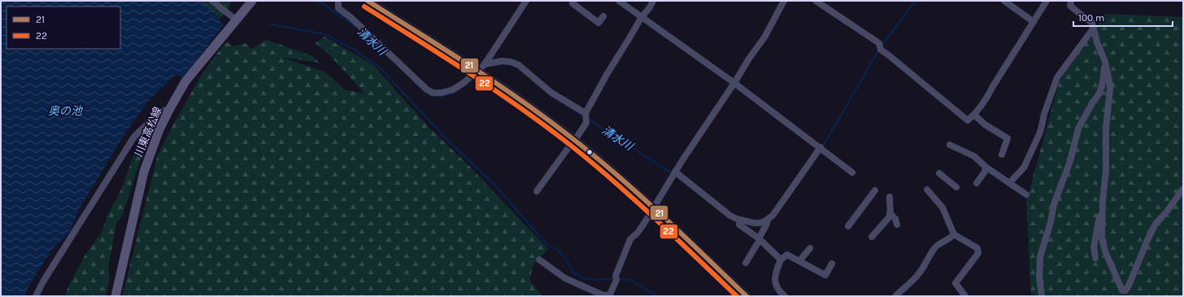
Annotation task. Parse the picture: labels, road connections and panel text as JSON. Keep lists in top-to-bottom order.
{
  "streets": {
    "main road": ["川東高松線"]
  },
  "water": ["清水川", "奥の池"],
  "lines": ["transit line 21", "transit line 22"],
  "legend": ["21", "22"],
  "scale_bar": "100 m"
}
